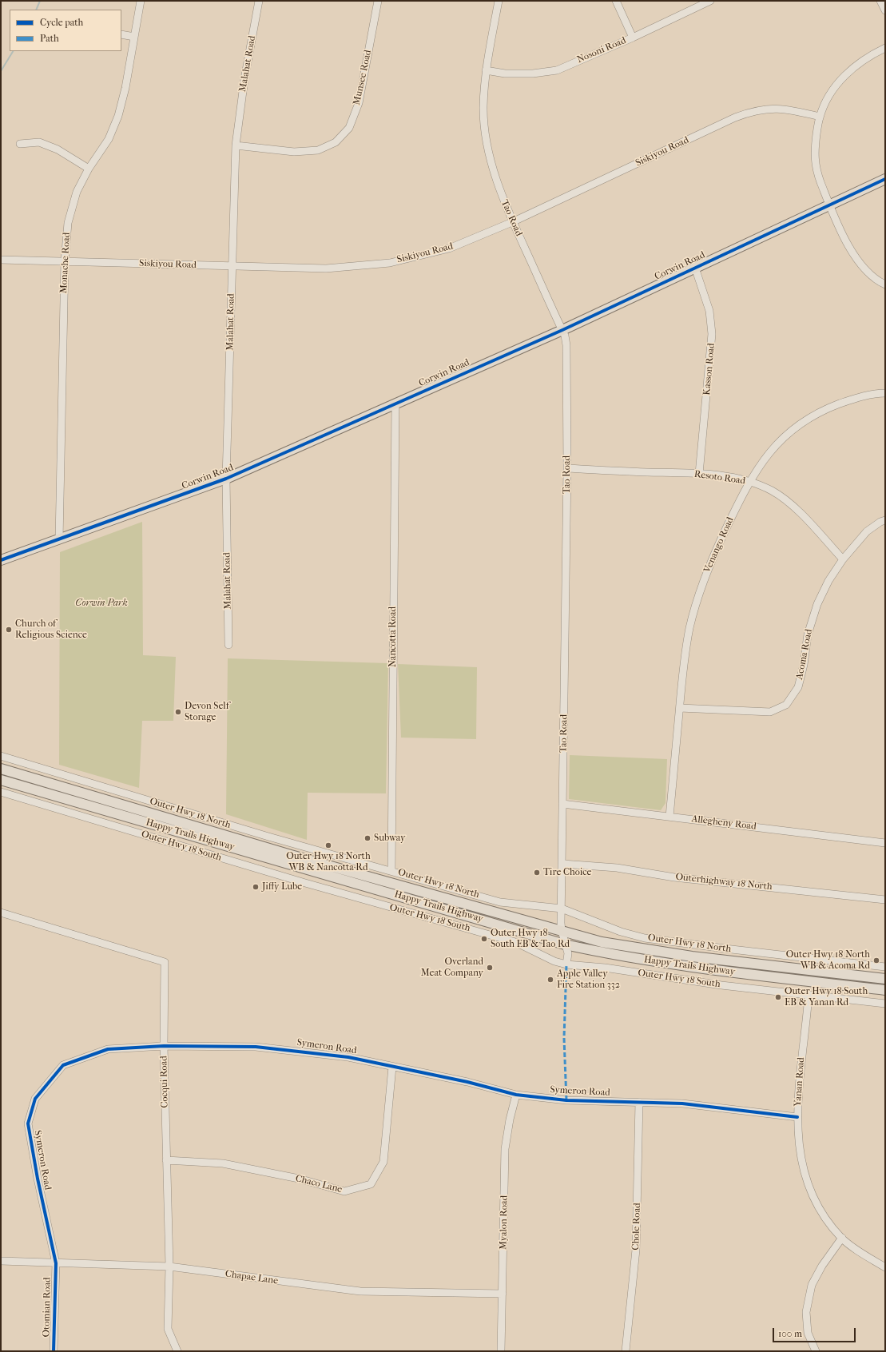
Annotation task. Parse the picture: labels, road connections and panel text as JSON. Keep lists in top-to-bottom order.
{
  "streets": {
    "main road": ["Corwin Road", "Happy Trails Highway"],
    "street": [
      "Nosoni Road",
      "Malahat Road",
      "Munsee Road",
      "Siskiyou Road",
      "Tao Road",
      "Monache Road",
      "Kasson Road",
      "Resoto Road",
      "Venango Road",
      "Nancotta Road",
      "Acoma Road",
      "Outer Hwy 18 North",
      "Allegheny Road",
      "Outer Hwy 18 South",
      "Outerhighway 18 North",
      "Symeron Road",
      "Cocqui Road",
      "Yanan Road",
      "Chaco Lane",
      "Myalon Road",
      "Chole Road",
      "Chapae Lane",
      "Otomian Road"
    ]
  },
  "crossings": [
    ["Nosoni Road", "Tao Road"],
    ["Malahat Road", "Munsee Road"],
    ["Malahat Road", "Siskiyou Road"],
    ["Malahat Road", "Corwin Road"],
    ["Siskiyou Road", "Tao Road"],
    ["Siskiyou Road", "Monache Road"],
    ["Tao Road", "Corwin Road"],
    ["Tao Road", "Resoto Road"],
    ["Tao Road", "Outer Hwy 18 North"],
    ["Tao Road", "Allegheny Road"],
    ["Tao Road", "Happy Trails Highway"],
    ["Tao Road", "Outer Hwy 18 South"],
    ["Tao Road", "Outerhighway 18 North"],
    ["Monache Road", "Corwin Road"],
    ["Corwin Road", "Kasson Road"],
    ["Corwin Road", "Nancotta Road"],
    ["Kasson Road", "Resoto Road"],
    ["Resoto Road", "Venango Road"],
    ["Resoto Road", "Acoma Road"],
    ["Venango Road", "Acoma Road"],
    ["Venango Road", "Allegheny Road"],
    ["Nancotta Road", "Outer Hwy 18 North"],
    ["Outer Hwy 18 South", "Yanan Road"],
    ["Symeron Road", "Cocqui Road"],
    ["Symeron Road", "Yanan Road"],
    ["Symeron Road", "Chaco Lane"],
    ["Symeron Road", "Myalon Road"],
    ["Symeron Road", "Chole Road"],
    ["Symeron Road", "Chapae Lane"],
    ["Symeron Road", "Otomian Road"],
    ["Cocqui Road", "Chaco Lane"],
    ["Cocqui Road", "Chapae Lane"],
    ["Myalon Road", "Chapae Lane"],
    ["Chapae Lane", "Otomian Road"]
  ],
  "parks": ["Corwin Park"],
  "places": [
    "Church of Religious Science",
    "Devon Self Storage",
    "Subway",
    "Outer Hwy 18 North WB & Nancotta Rd",
    "Tire Choice",
    "Jiffy Lube",
    "Outer Hwy 18 South EB & Tao Rd",
    "Outer Hwy 18 North WB & Acoma Rd",
    "Overland Meat Company",
    "Apple Valley Fire Station 332",
    "Outer Hwy 18 South EB & Yanan Rd"
  ],
  "legend": ["Cycle path", "Path"],
  "scale_bar": "100 m"
}
